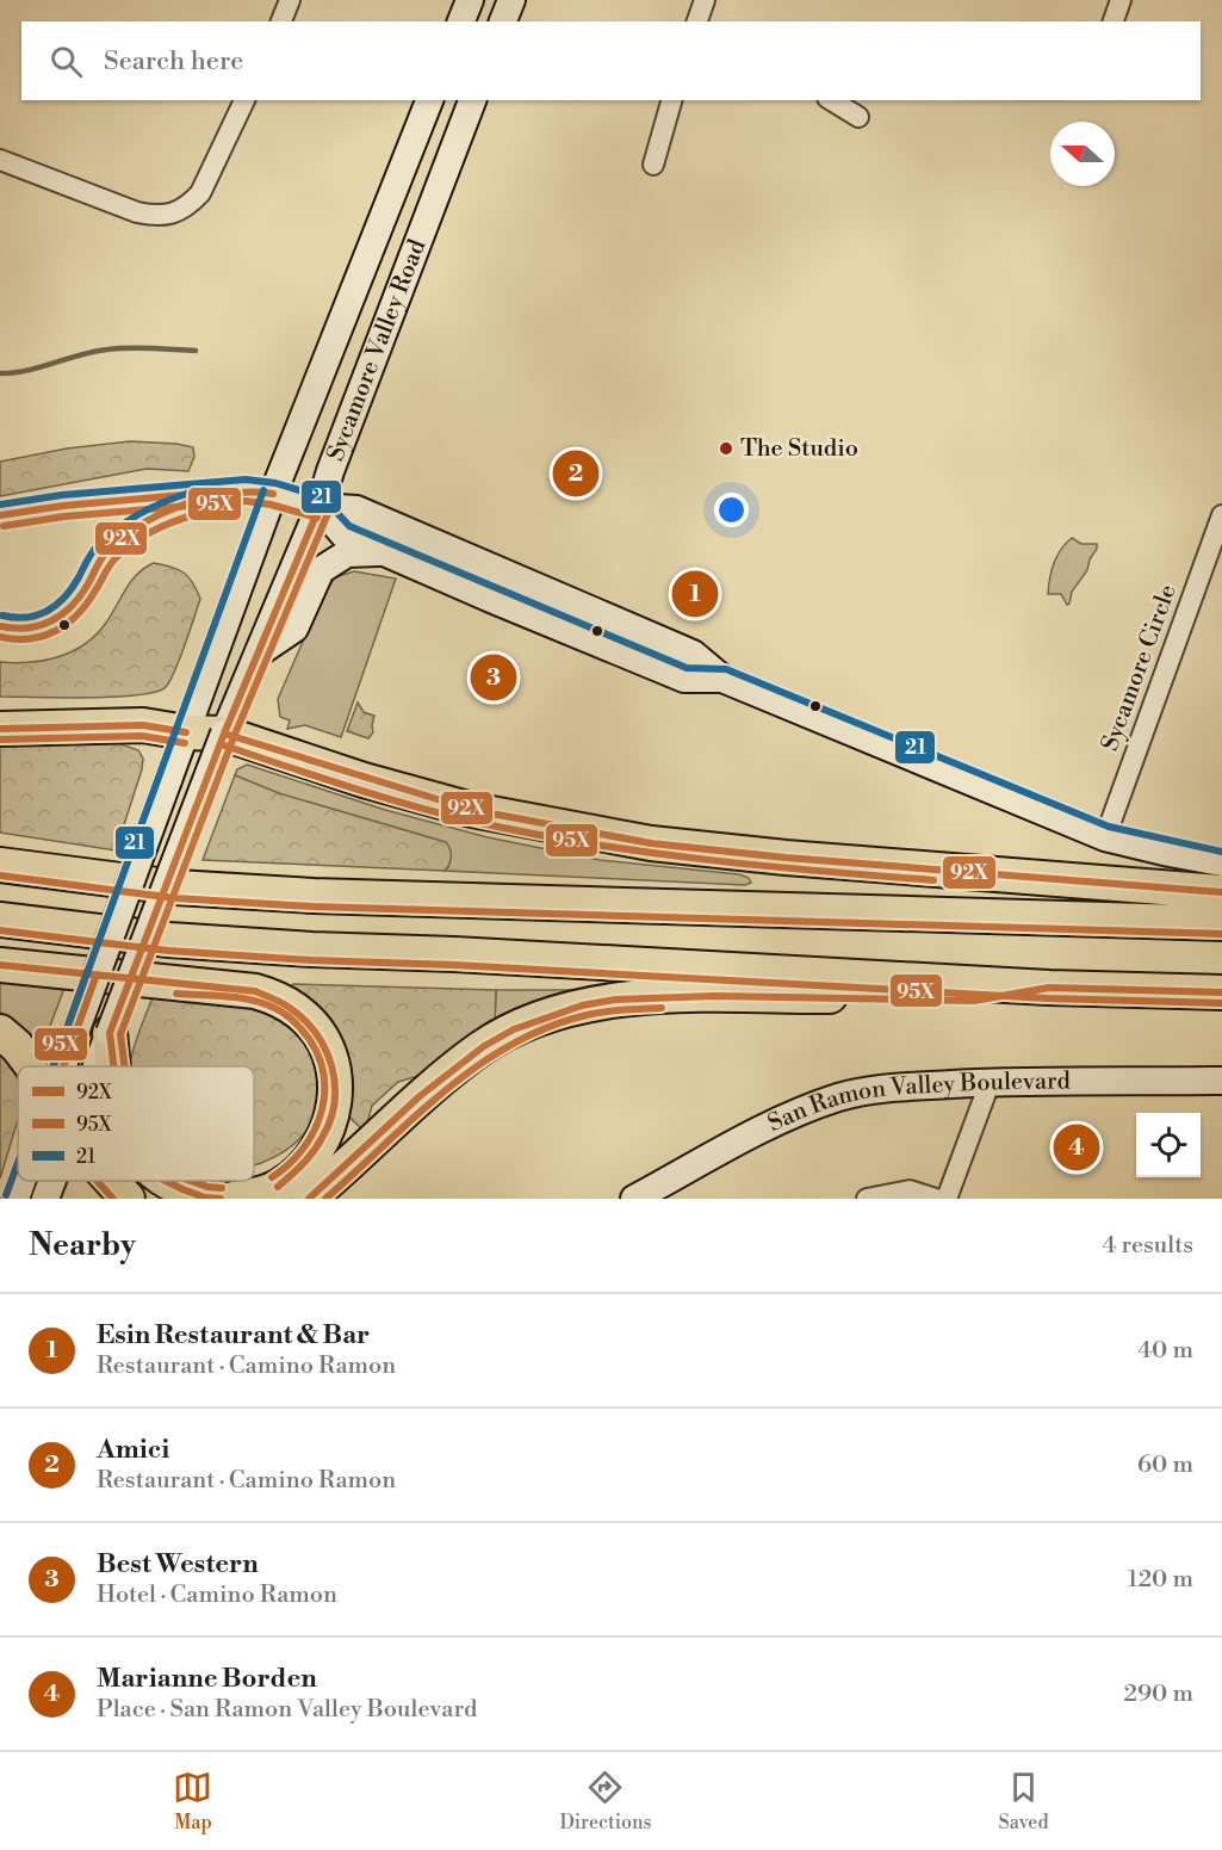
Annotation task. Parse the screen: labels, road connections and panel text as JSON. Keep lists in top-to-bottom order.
{
  "streets": {
    "main road": ["Sycamore Valley Road", "San Ramon Valley Boulevard"],
    "street": ["Sycamore Circle"]
  },
  "places": ["The Studio"],
  "lines": ["transit line 21", "transit line 92X", "transit line 95X"],
  "legend": ["92X", "95X", "21"],
  "north": "left",
  "page": {
    "search": "Search here",
    "pins": [
      "2",
      "1",
      "3",
      "4"
    ],
    "heading": ["Nearby", "4 results"],
    "list": [
      {
        "mark": "1",
        "name": "Esin Restaurant & Bar",
        "note": "Restaurant · Camino Ramon",
        "value": "40 m"
      },
      {
        "mark": "2",
        "name": "Amici",
        "note": "Restaurant · Camino Ramon",
        "value": "60 m"
      },
      {
        "mark": "3",
        "name": "Best Western",
        "note": "Hotel · Camino Ramon",
        "value": "120 m"
      },
      {
        "mark": "4",
        "name": "Marianne Borden",
        "note": "Place · San Ramon Valley Boulevard",
        "value": "290 m"
      }
    ],
    "nav": ["Map", "Directions", "Saved"]
  }
}
